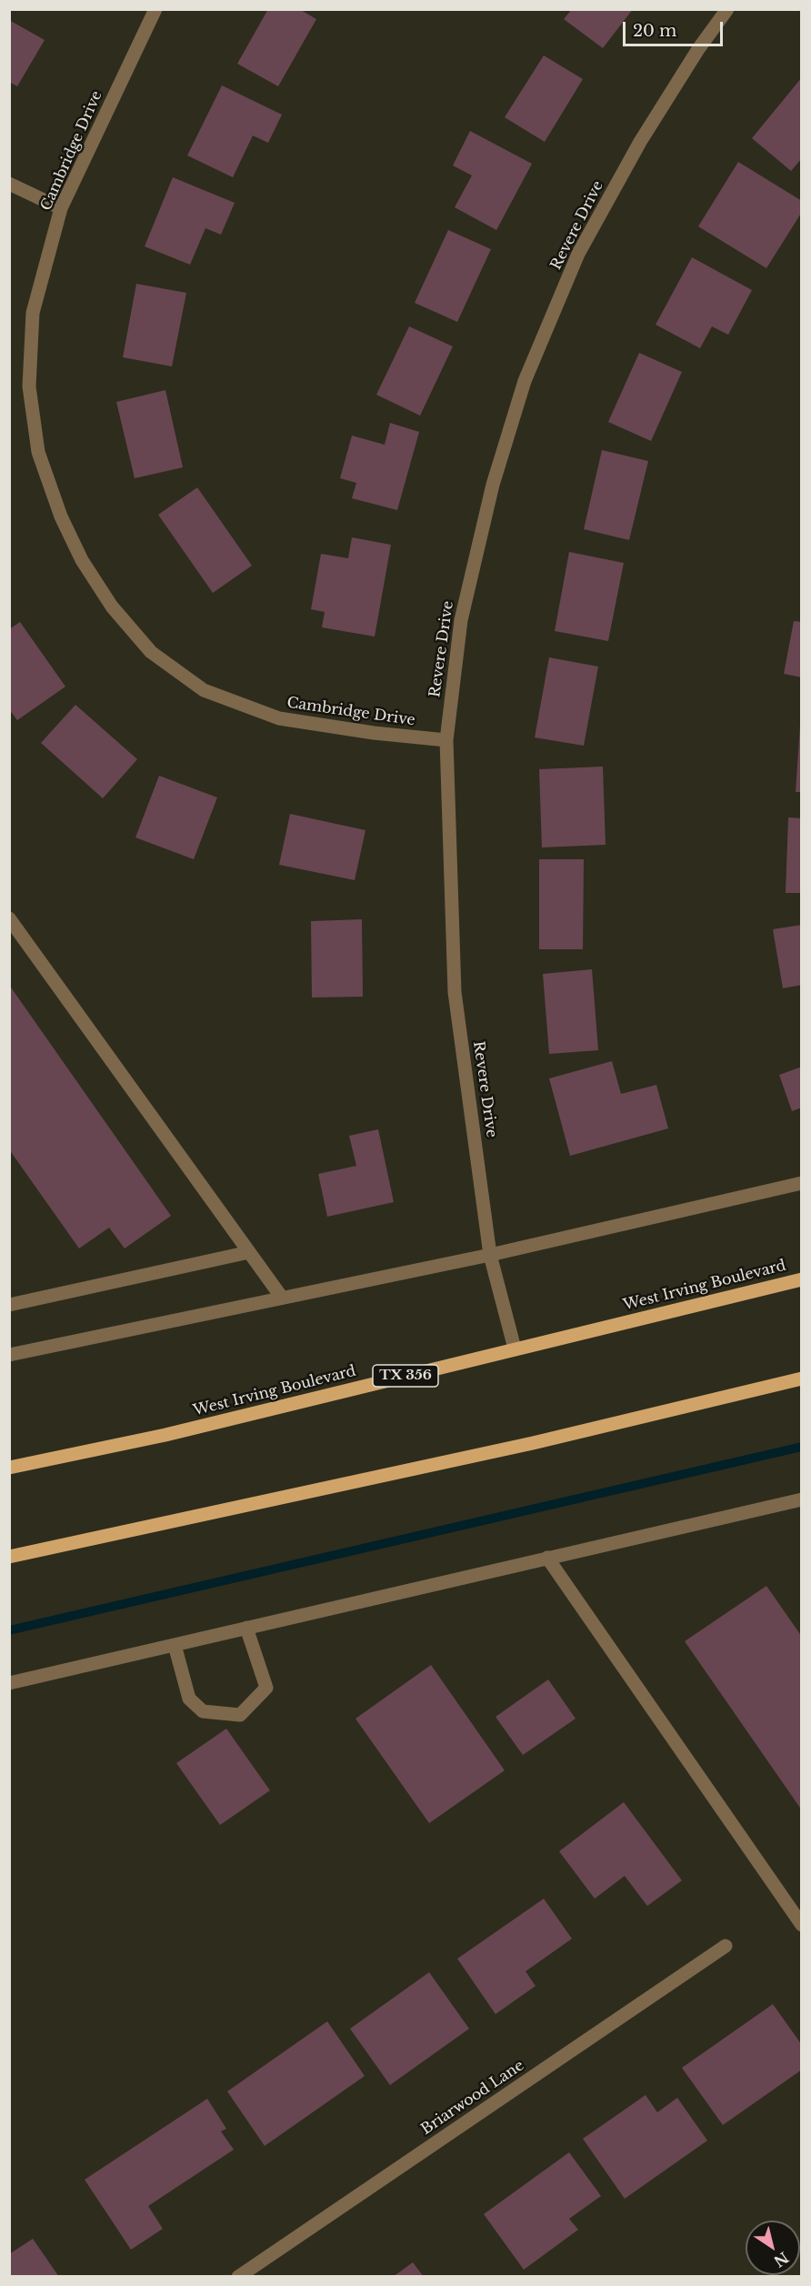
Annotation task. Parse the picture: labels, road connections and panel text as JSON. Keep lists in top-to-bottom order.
{
  "streets": {
    "main road": ["West Irving Boulevard", "TX 356"],
    "street": ["Cambridge Drive", "Revere Drive", "Briarwood Lane"]
  },
  "crossings": [
    ["Cambridge Drive", "Revere Drive"],
    ["Revere Drive", "West Irving Boulevard"]
  ],
  "scale_bar": "20 m",
  "north": "bottom right"
}
